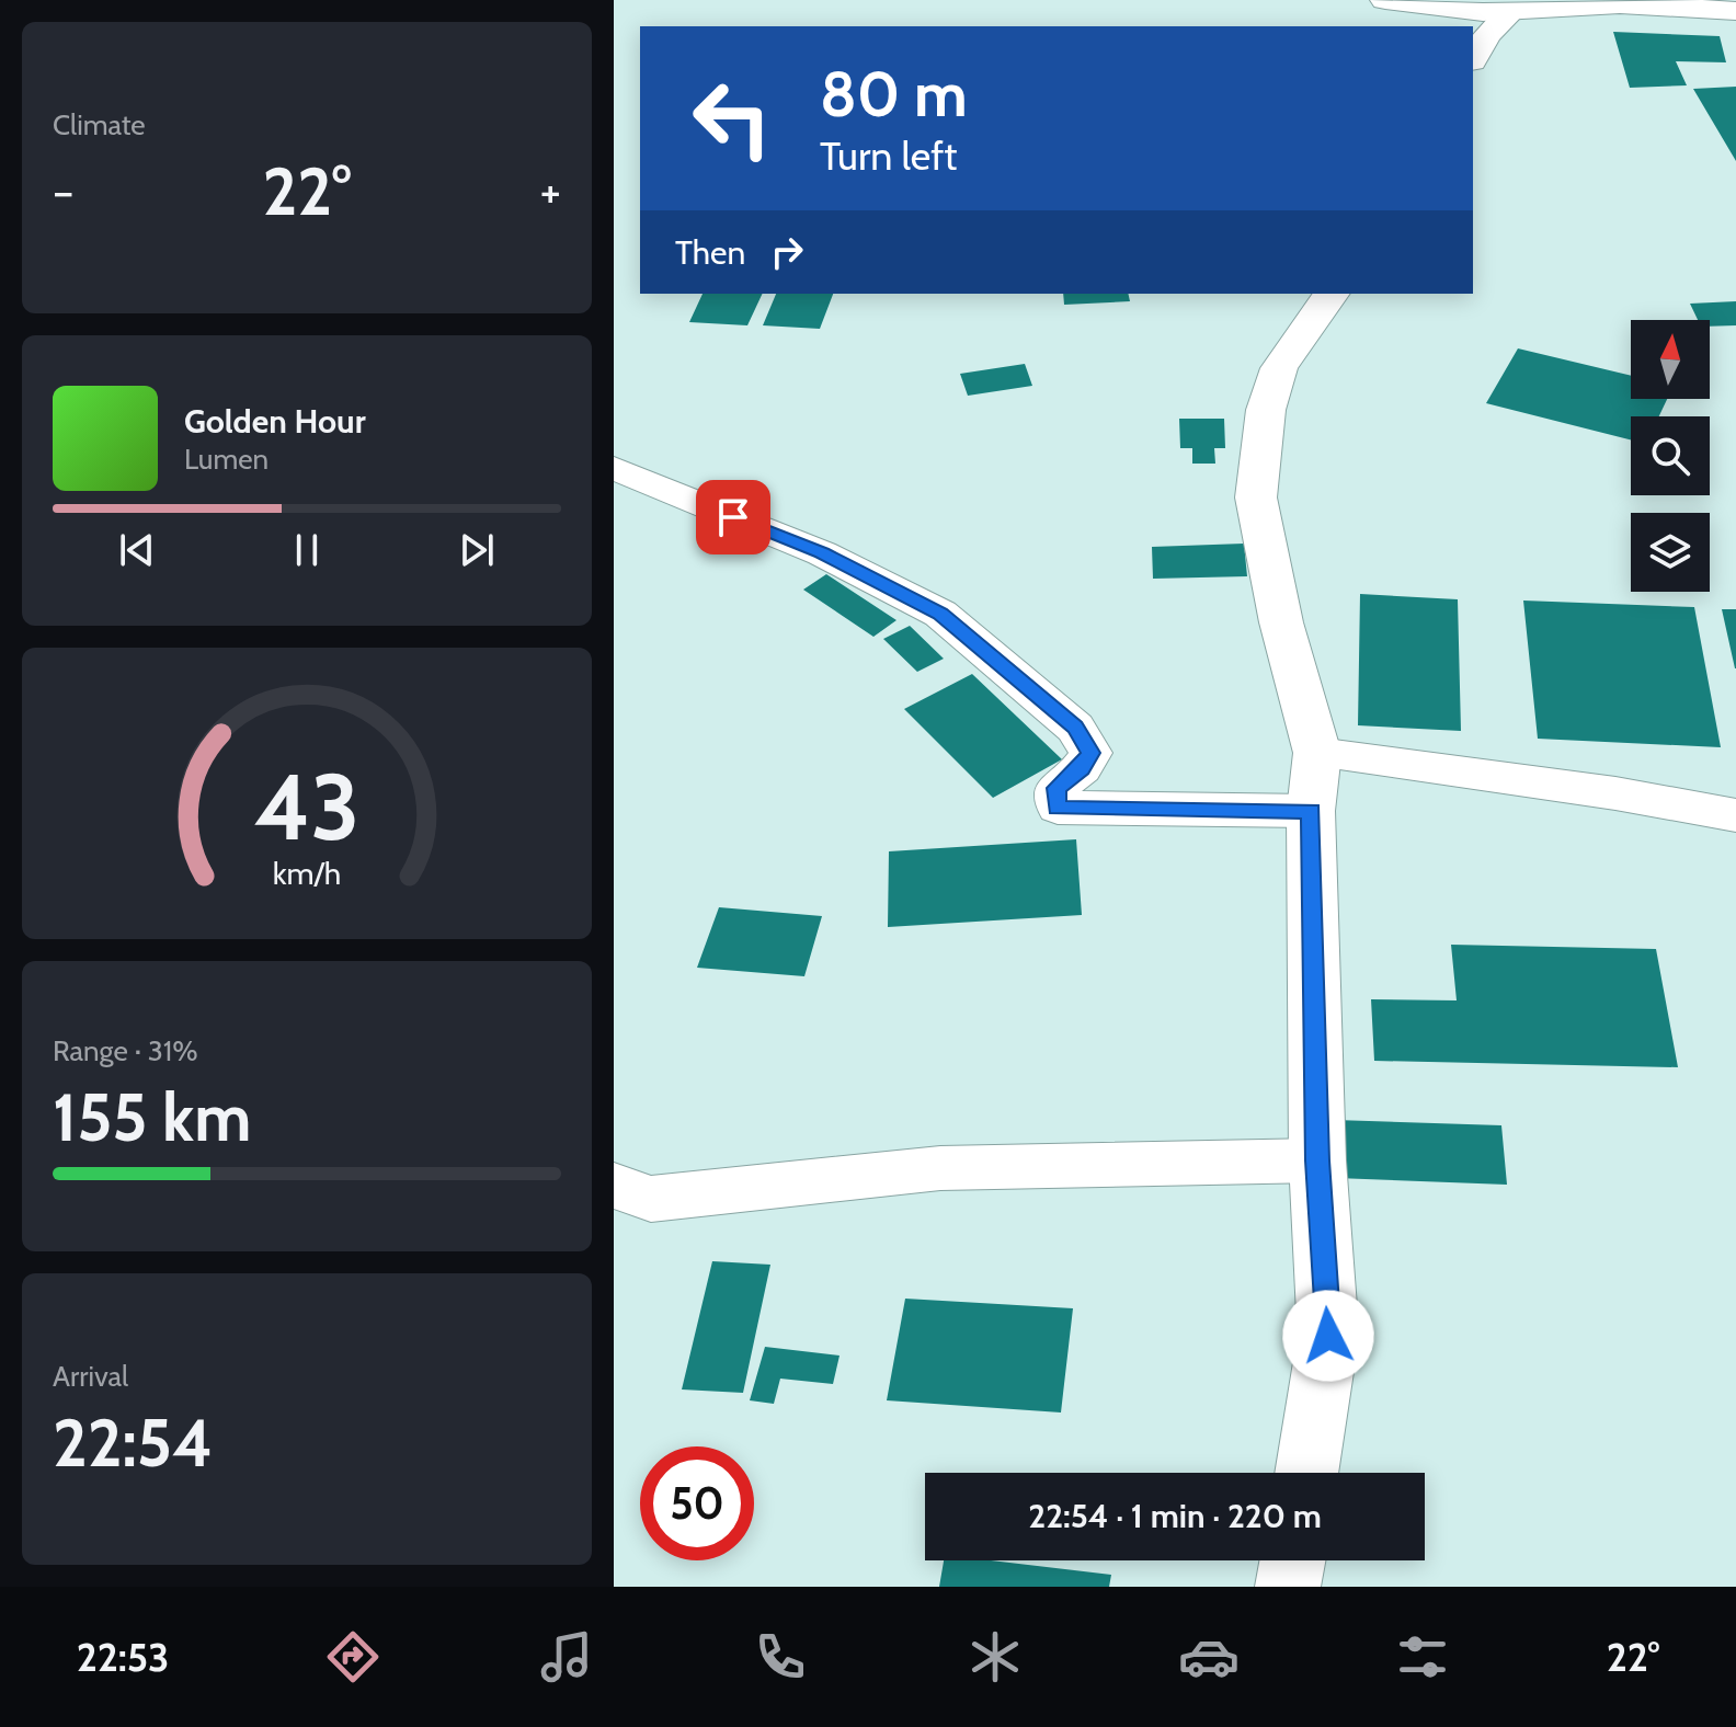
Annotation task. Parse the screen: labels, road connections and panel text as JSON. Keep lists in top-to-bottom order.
{
  "north": "top",
  "page": {
    "tile": [
      "Climate",
      ["Range · 31%", "155 km"],
      ["Arrival", "22:54"]
    ],
    "turn": ["80 m", "Turn left"],
    "heat": ["−", "22°", "+"],
    "then": "Then",
    "song": ["Golden Hour", "Lumen"],
    "limit": "50",
    "trip": "22:54 · 1 min · 220 m",
    "tabs": ["22:53", "22°"],
    "gauge": ["43", "km/h"]
  }
}
